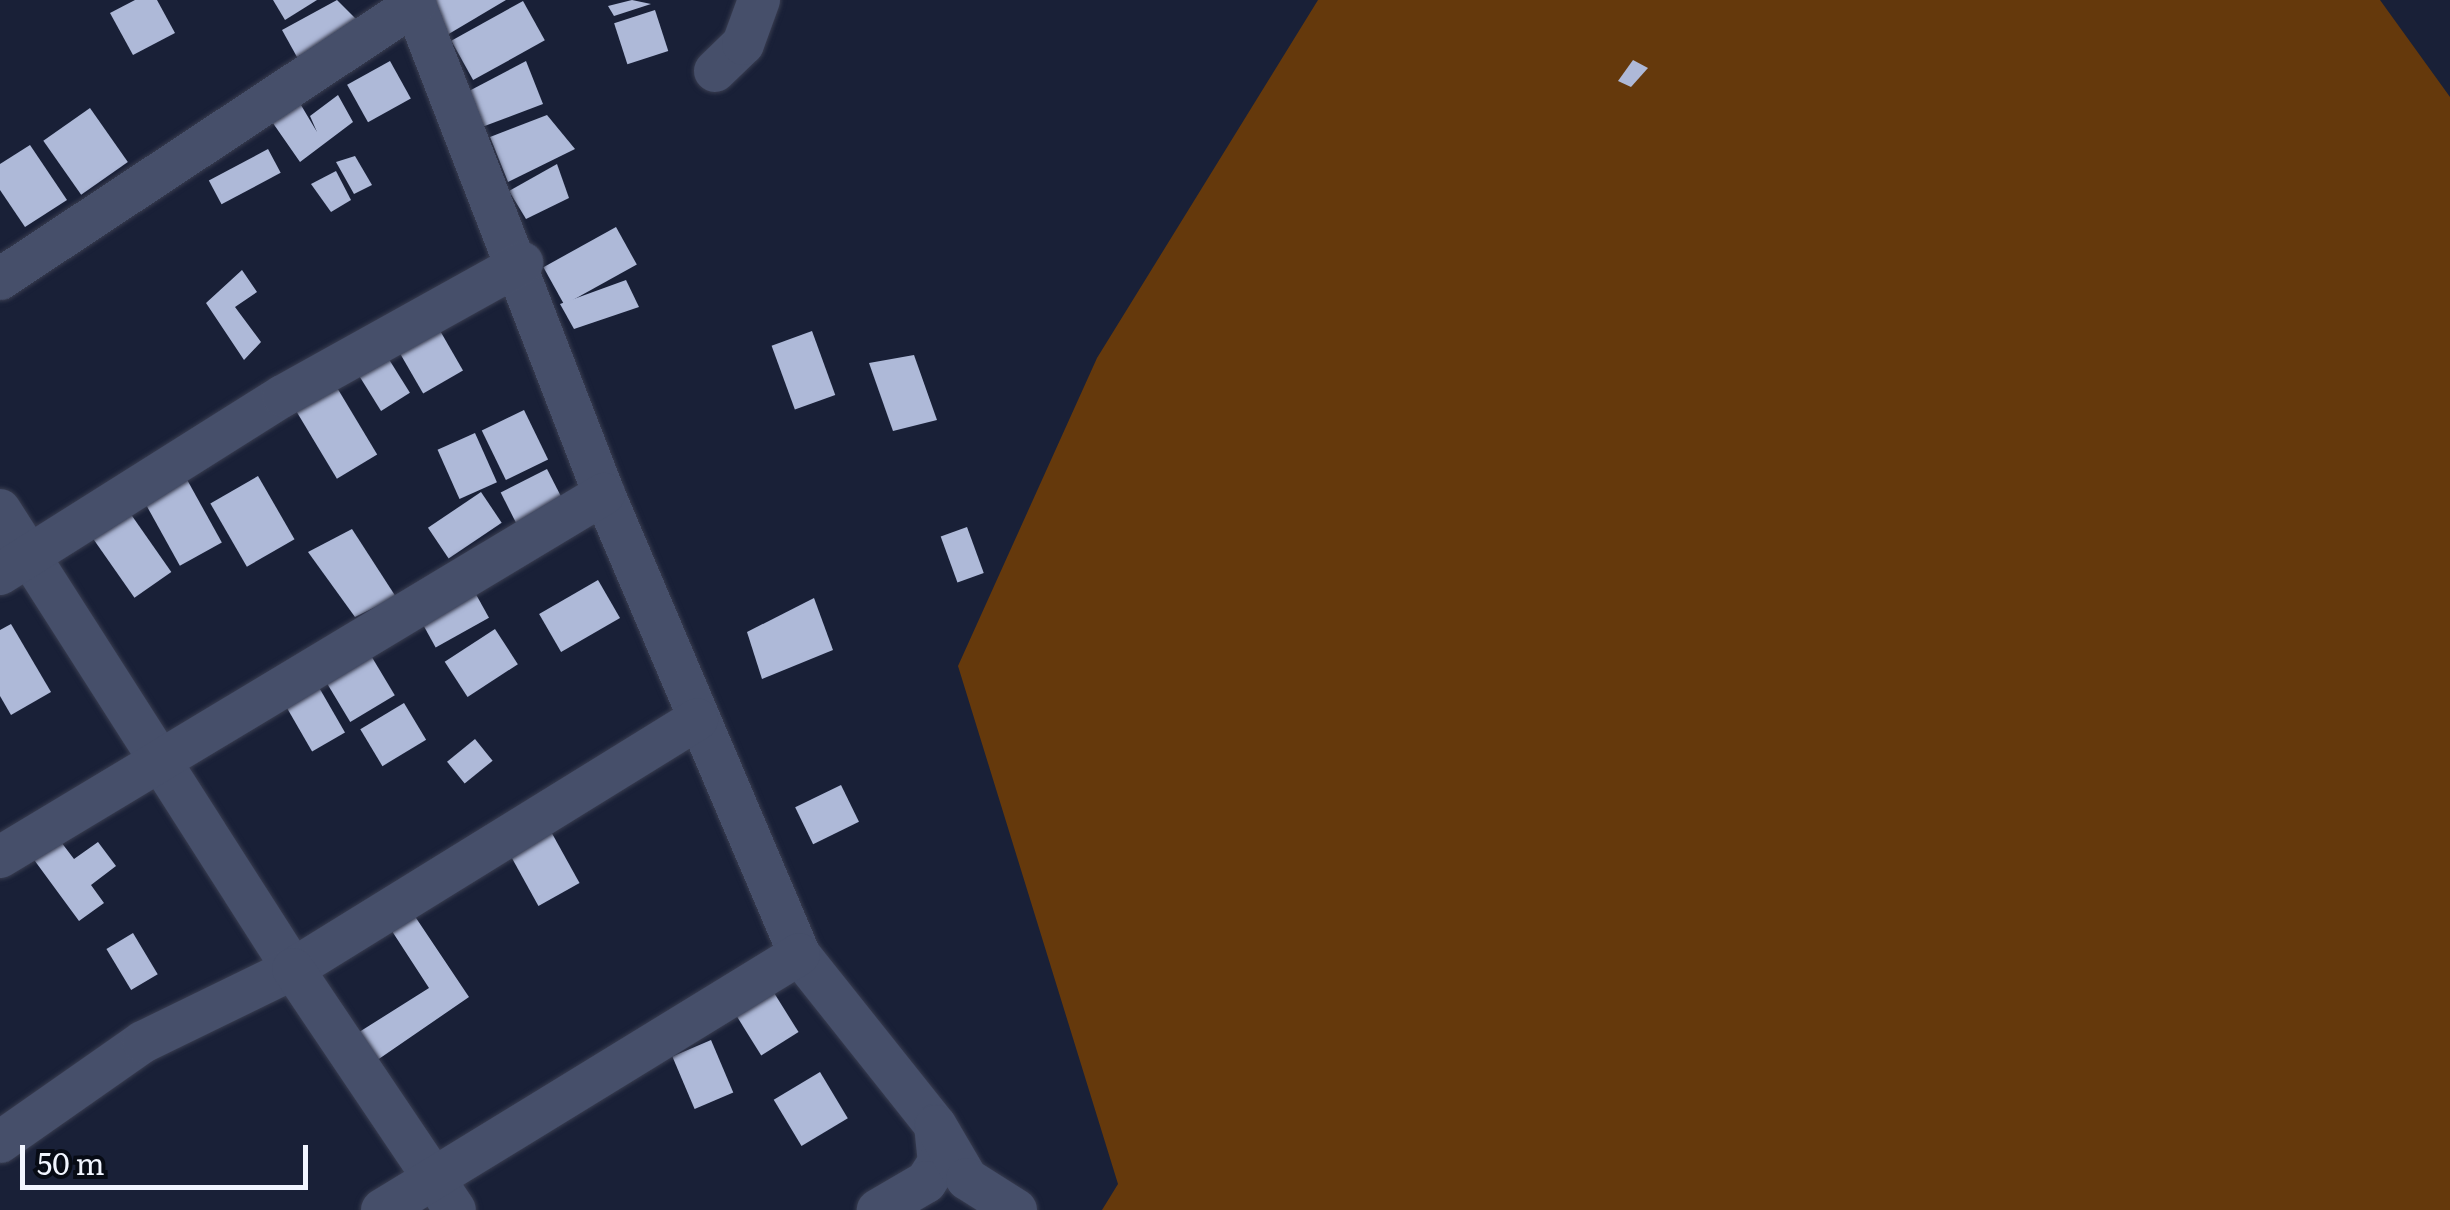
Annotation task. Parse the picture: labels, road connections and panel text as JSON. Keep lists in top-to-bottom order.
{
  "scale_bar": "50 m"
}
